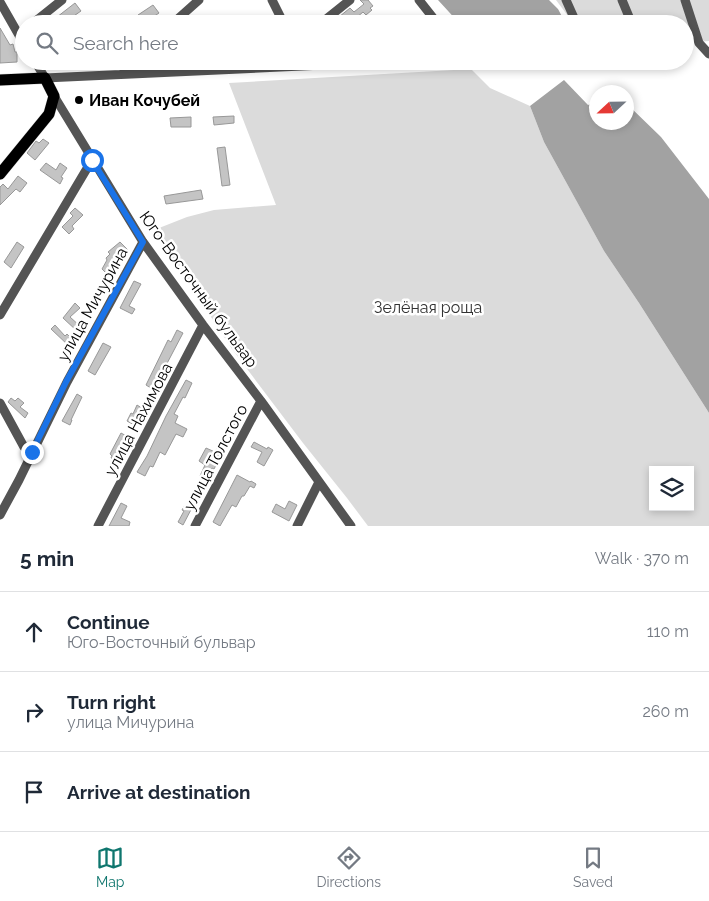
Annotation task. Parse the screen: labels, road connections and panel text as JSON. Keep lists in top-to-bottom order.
{
  "streets": {
    "main road": ["Юго-Восточный бульвар"],
    "street": ["улица Мичурина", "улица Нахимова", "улица Толстого"]
  },
  "crossings": [
    ["Юго-Восточный бульвар", "улица Мичурина"],
    ["Юго-Восточный бульвар", "улица Нахимова"],
    ["Юго-Восточный бульвар", "улица Толстого"]
  ],
  "parks": ["Зелёная роща"],
  "places": ["Иван Кочубей"],
  "north": "left",
  "page": {
    "search": "Search here",
    "heading": ["5 min", "Walk · 370 m"],
    "list": [
      ["Continue", "Юго-Восточный бульвар", "110 m"],
      ["Turn right", "улица Мичурина", "260 m"],
      "Arrive at destination"
    ],
    "nav": ["Map", "Directions", "Saved"]
  }
}
